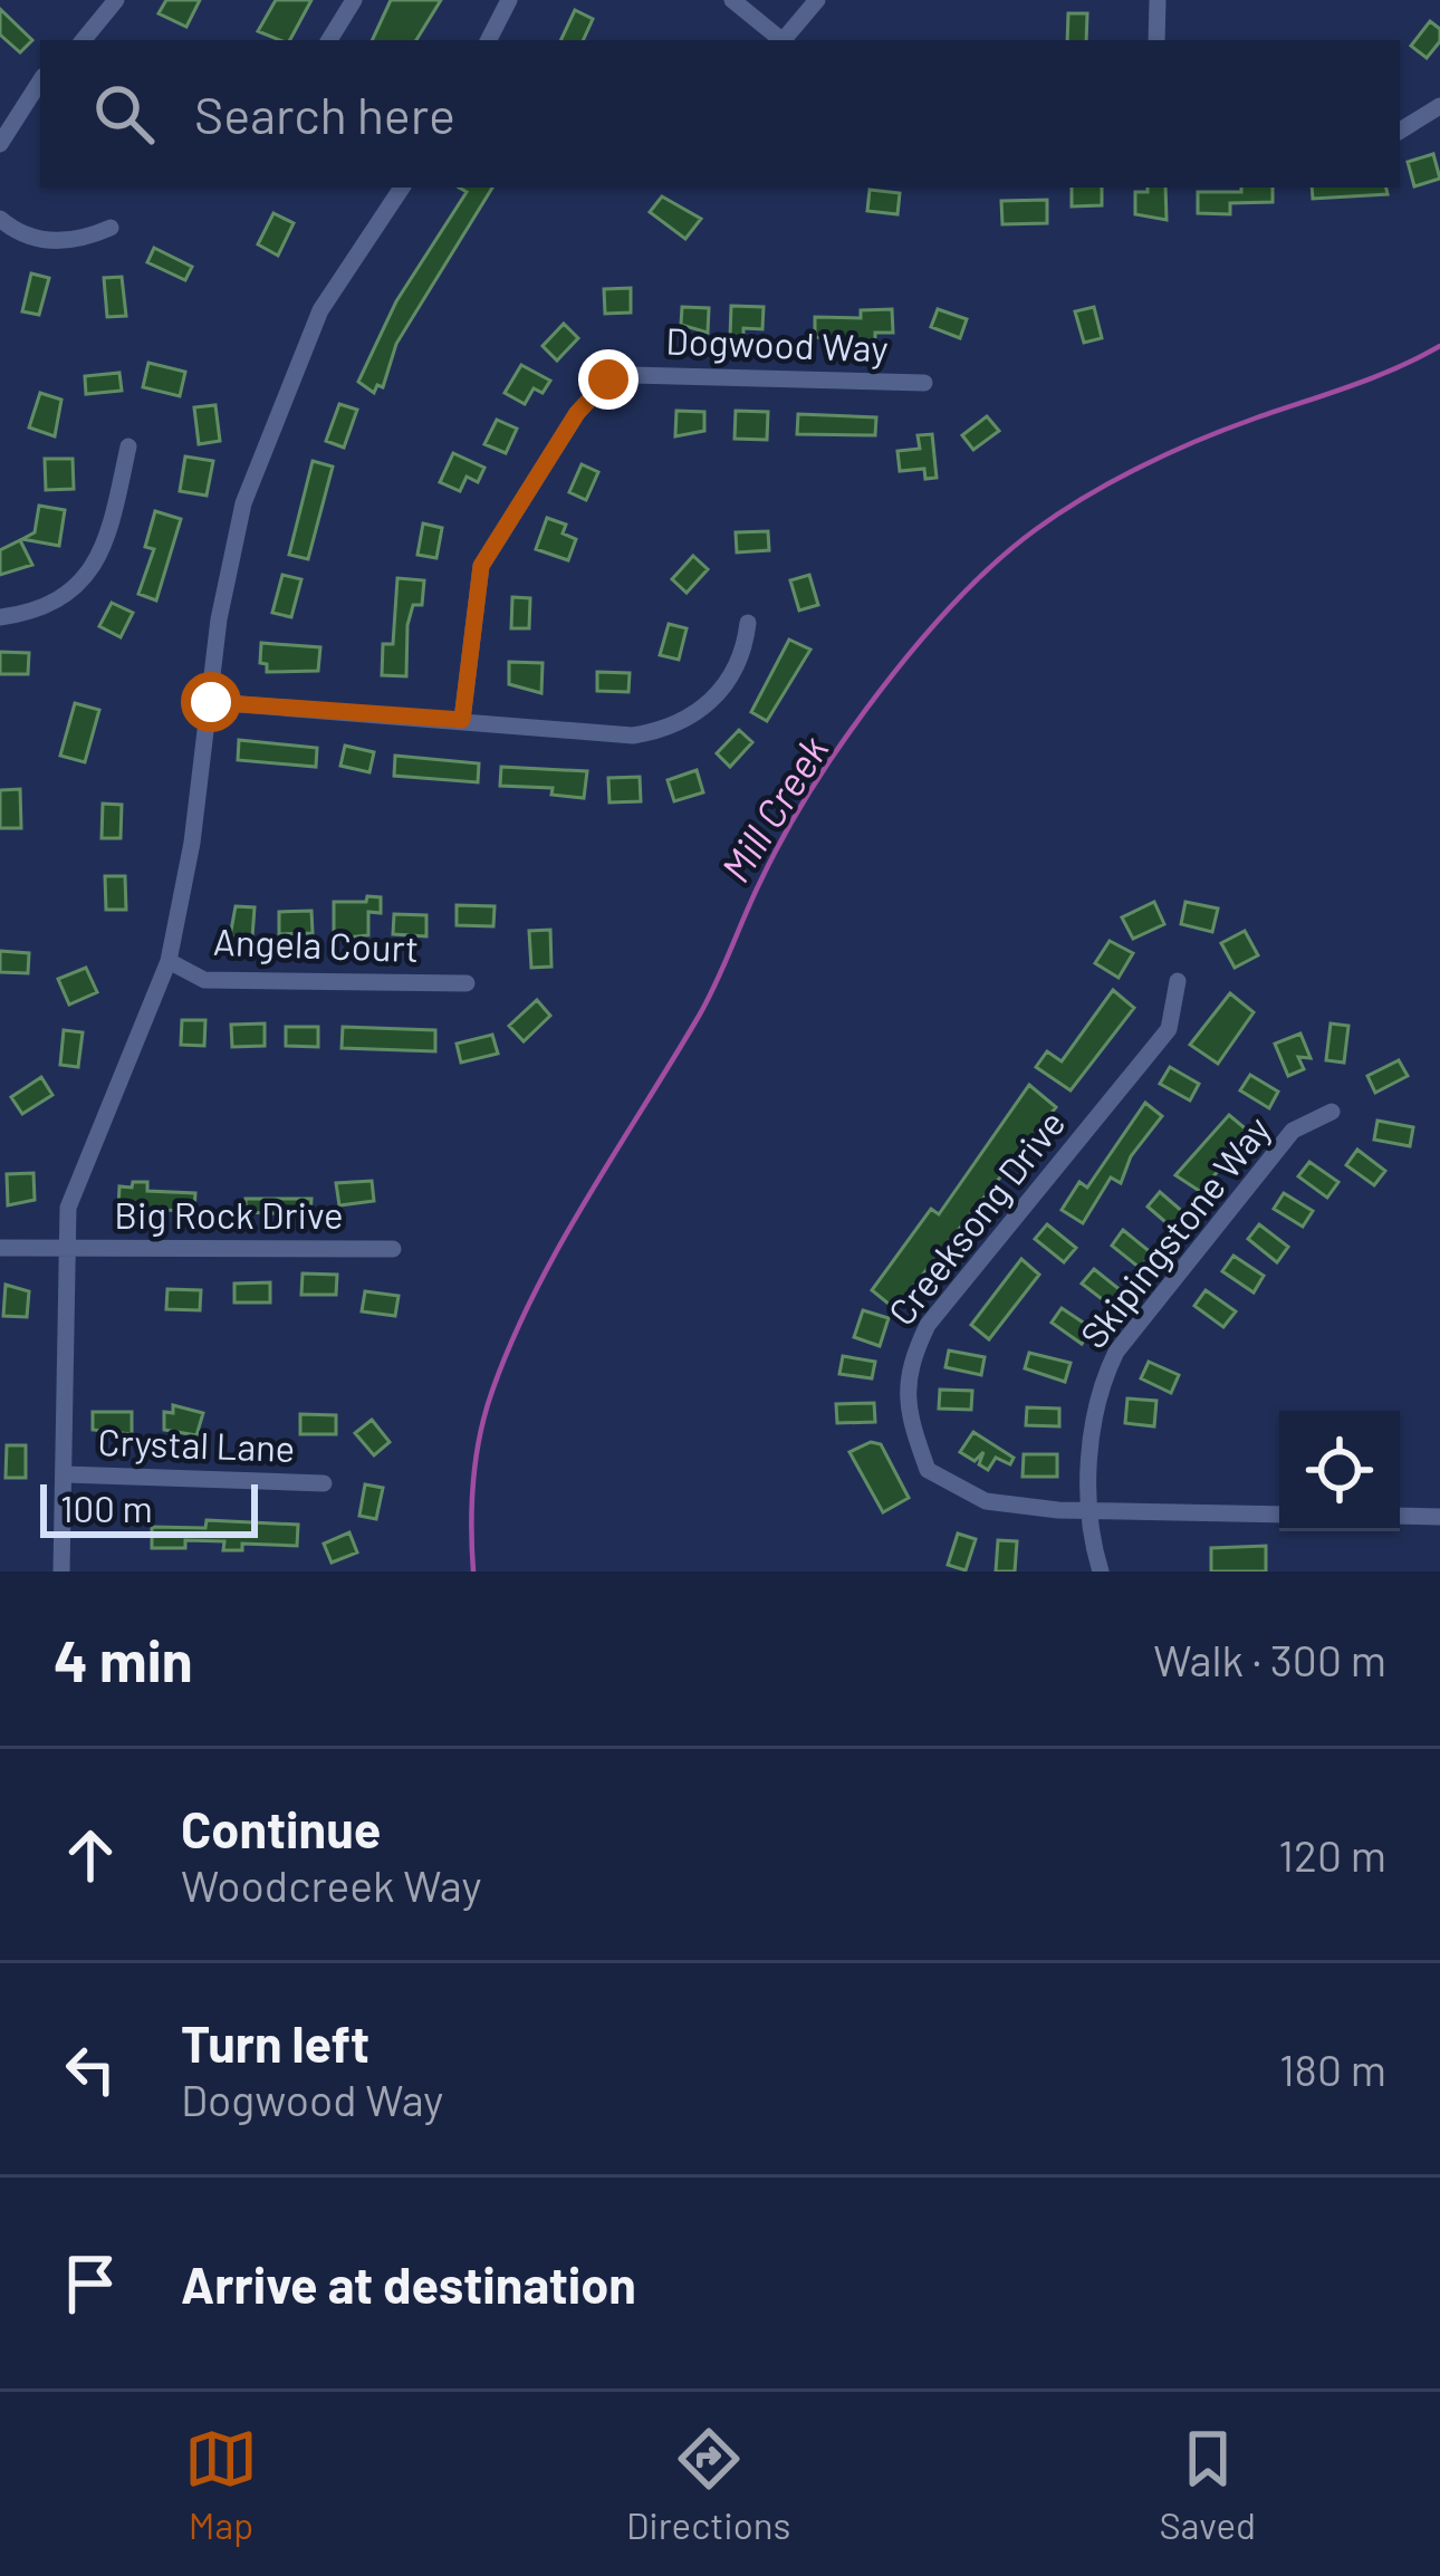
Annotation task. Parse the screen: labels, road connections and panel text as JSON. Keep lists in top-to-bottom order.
{
  "streets": {
    "street": [
      "Dogwood Way",
      "Angela Court",
      "Big Rock Drive",
      "Creeksong Drive",
      "Skipingstone Way",
      "Crystal Lane"
    ]
  },
  "crossings": [
    ["Creeksong Drive", "Skipingstone Way"]
  ],
  "water": ["Mill Creek"],
  "scale_bar": "100 m",
  "page": {
    "search": "Search here",
    "scale": "100 m",
    "heading": ["4 min", "Walk · 300 m"],
    "list": [
      ["Continue", "Woodcreek Way", "120 m"],
      ["Turn left", "Dogwood Way", "180 m"],
      "Arrive at destination"
    ],
    "nav": ["Map", "Directions", "Saved"]
  }
}
